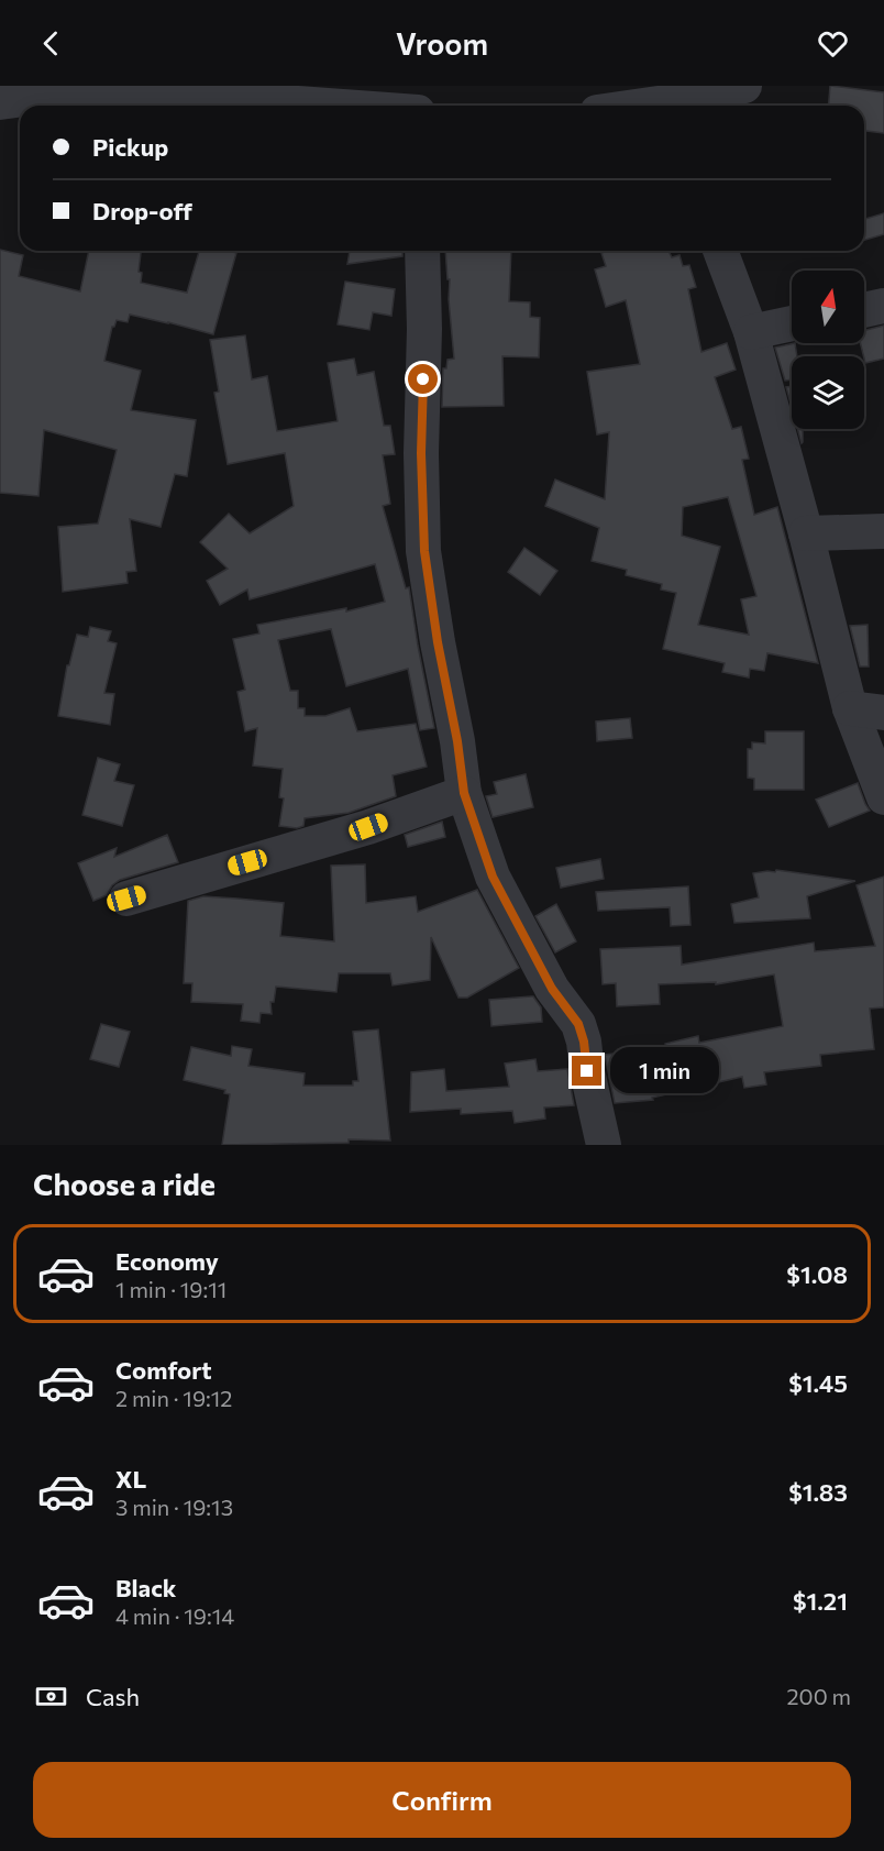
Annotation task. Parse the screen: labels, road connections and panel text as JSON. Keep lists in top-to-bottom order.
{
  "north": "top",
  "page": {
    "header": "Vroom",
    "banner": ["Pickup", "Drop-off"],
    "bubble": "1 min",
    "heading": "Choose a ride",
    "list": [
      {
        "name": "Economy",
        "note": "1 min · 19:11",
        "value": "$1.08"
      },
      {
        "name": "Comfort",
        "note": "2 min · 19:12",
        "value": "$1.45"
      },
      {
        "name": "XL",
        "note": "3 min · 19:13",
        "value": "$1.83"
      },
      {
        "name": "Black",
        "note": "4 min · 19:14",
        "value": "$1.21"
      }
    ],
    "pay": ["Cash", "200 m"],
    "buttons": "Confirm"
  }
}
